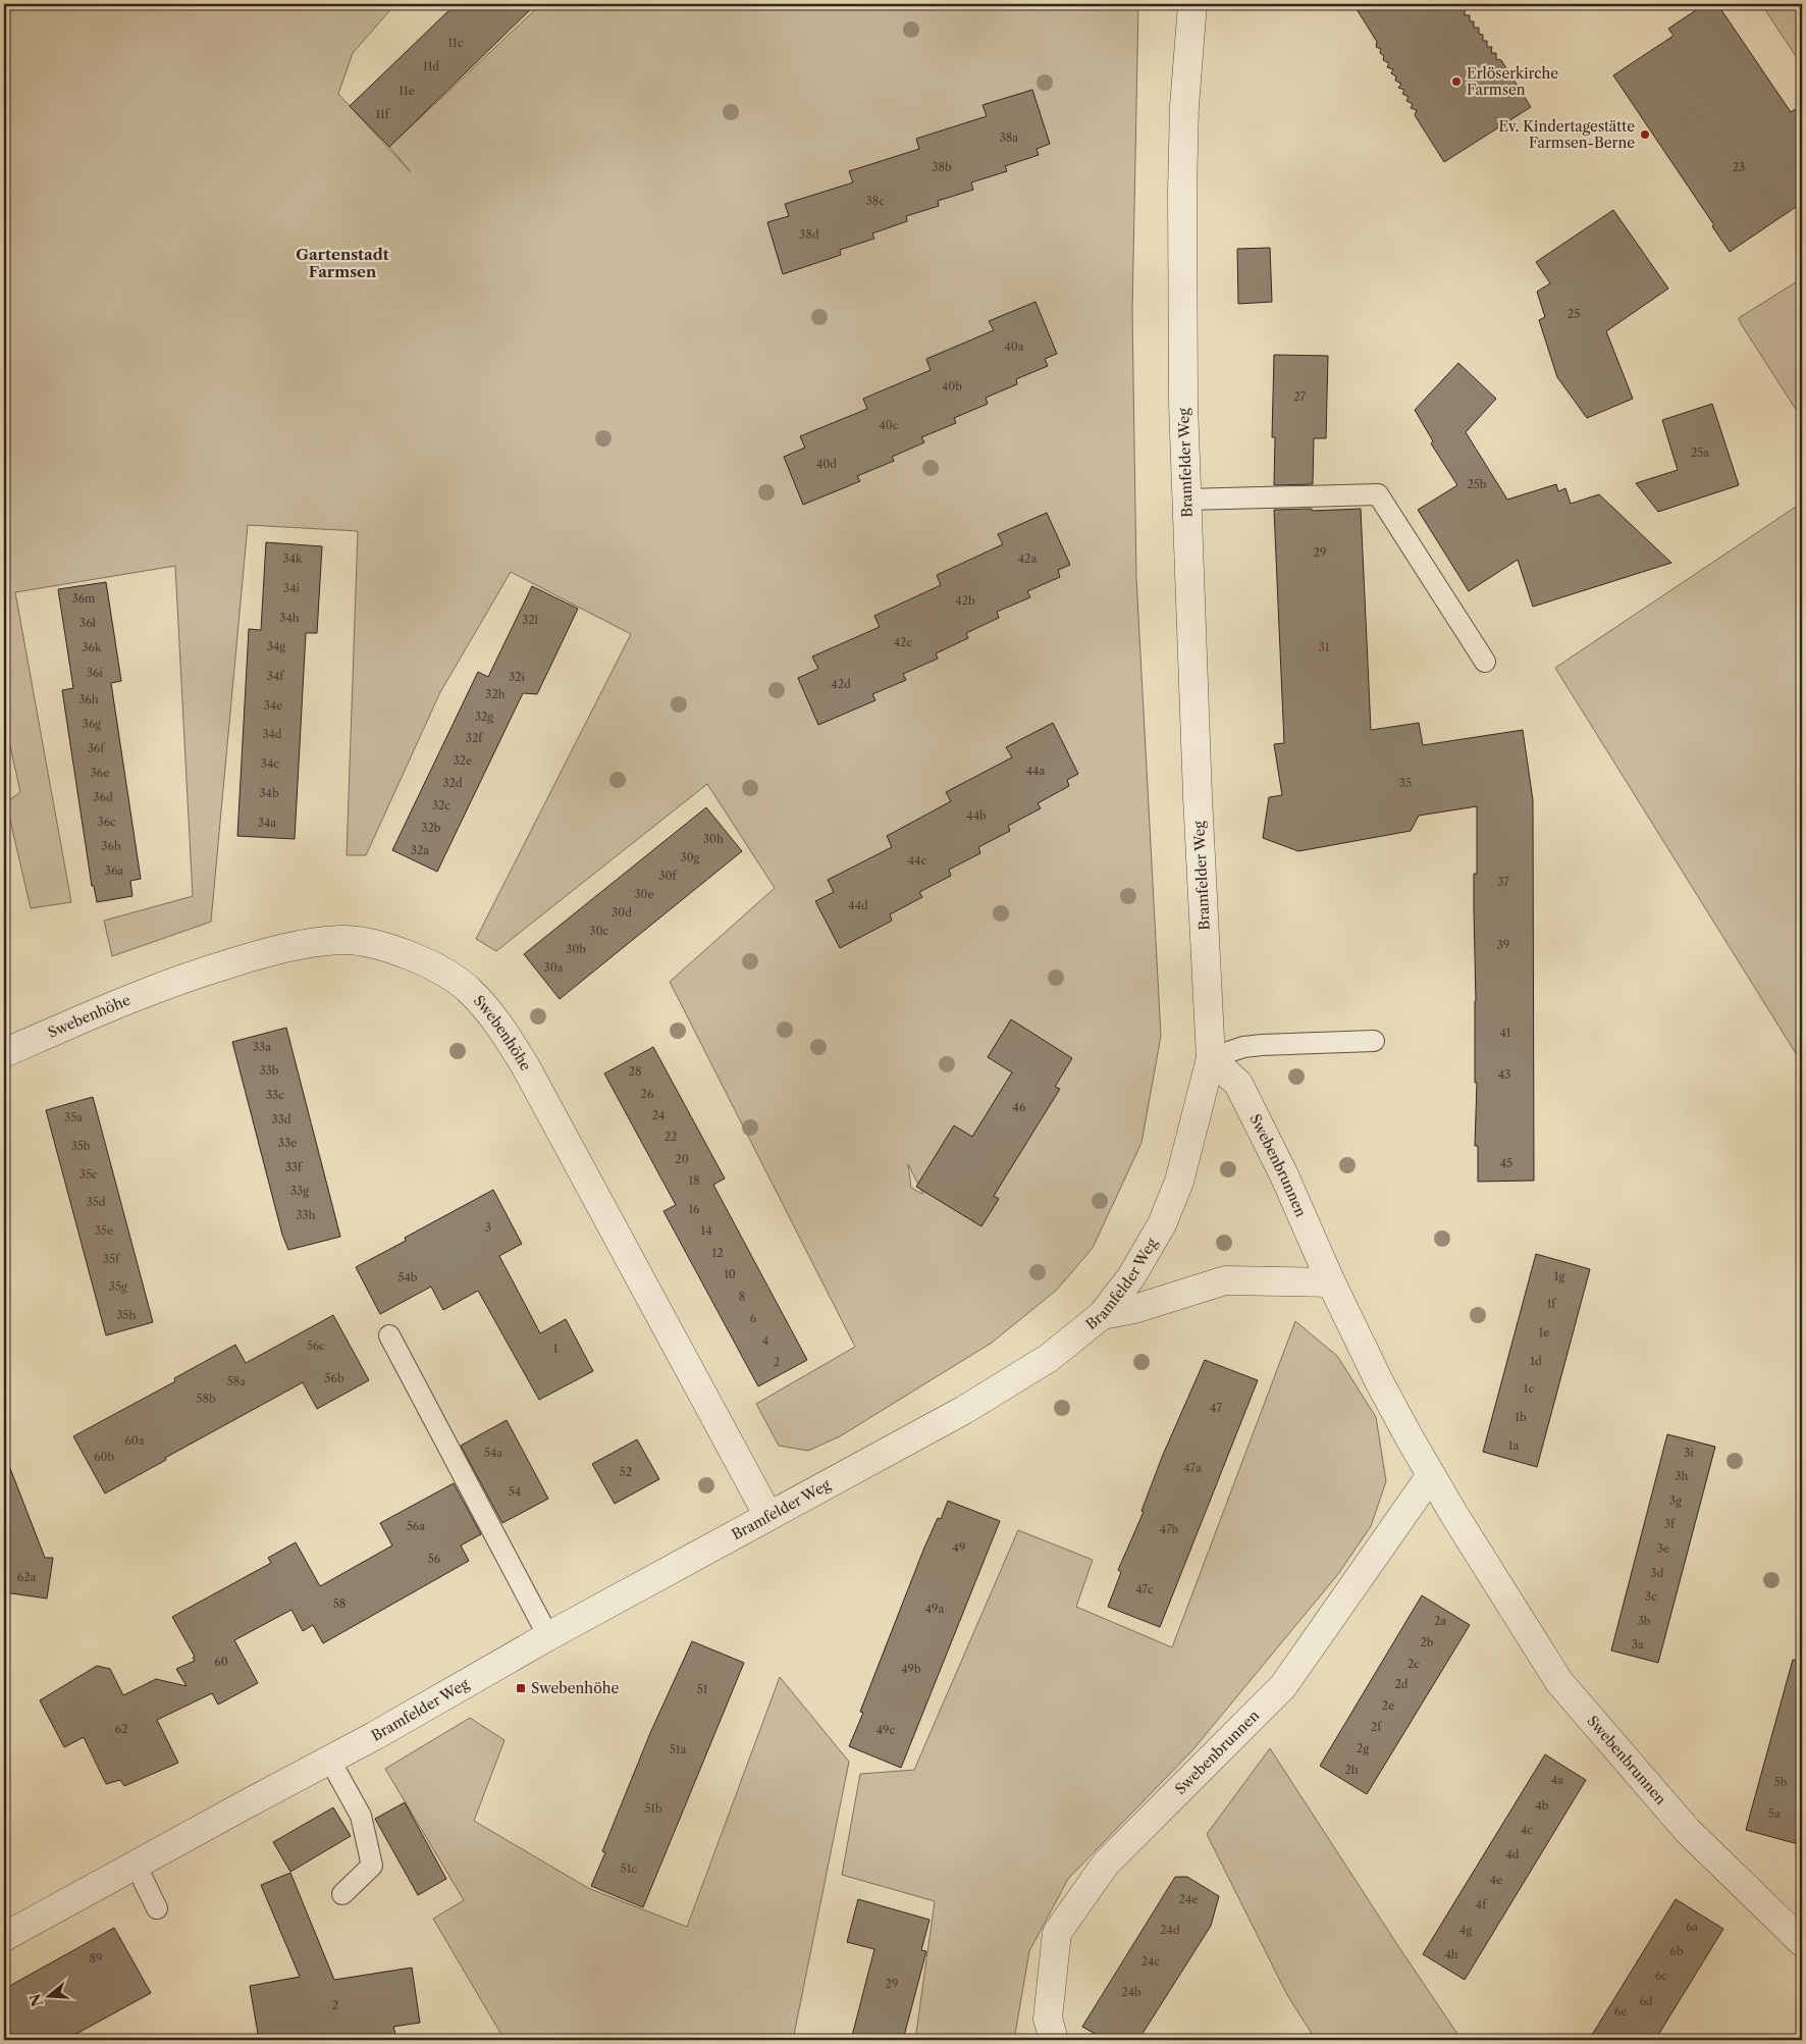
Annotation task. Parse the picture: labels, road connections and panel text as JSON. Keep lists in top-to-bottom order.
{
  "streets": {
    "street": ["Bramfelder Weg", "Swebenhöhe", "Swebenbrunnen"]
  },
  "crossings": [
    ["Bramfelder Weg", "Swebenhöhe"],
    ["Bramfelder Weg", "Swebenbrunnen"]
  ],
  "districts": ["Gartenstadt Farmsen"],
  "places": {
    "other": ["Erlöserkirche Farmsen", "Ev. Kindertagestätte Farmsen-Berne"],
    "transit": ["Swebenhöhe"]
  },
  "house_numbers": [
    "11c",
    "11d",
    "11e",
    "11f",
    "38a",
    "38b",
    "23",
    "38c",
    "38d",
    "25",
    "40a",
    "40b",
    "27",
    "40c",
    "25a",
    "40d",
    "25b",
    "29",
    "34k",
    "42a",
    "34i",
    "36m",
    "42b",
    "34h",
    "32l",
    "36l",
    "42c",
    "34g",
    "36k",
    "31",
    "36i",
    "34f",
    "32i",
    "42d",
    "32h",
    "36h",
    "34e",
    "32g",
    "36g",
    "34d",
    "32f",
    "36f",
    "32e",
    "34c",
    "44a",
    "36e",
    "32d",
    "35",
    "34b",
    "36d",
    "32c",
    "44b",
    "36c",
    "34a",
    "32b",
    "30h",
    "36b",
    "32a",
    "30g",
    "44c",
    "36a",
    "30f",
    "37",
    "30e",
    "44d",
    "30d",
    "30c",
    "39",
    "30b",
    "30a",
    "41",
    "33a",
    "33b",
    "28",
    "43",
    "26",
    "33c",
    "46",
    "24",
    "35a",
    "33d",
    "22",
    "33e",
    "35b",
    "20",
    "45",
    "33f",
    "35c",
    "18",
    "33g",
    "35d",
    "16",
    "33h",
    "3",
    "35e",
    "14",
    "12",
    "35f",
    "10",
    "1g",
    "54b",
    "35g",
    "8",
    "1f",
    "35h",
    "6",
    "1e",
    "4",
    "56c",
    "1",
    "1d",
    "2",
    "56b",
    "58a",
    "1c",
    "58b",
    "47",
    "1b",
    "60a",
    "1a",
    "54a",
    "3i",
    "60b",
    "47a",
    "52",
    "3h",
    "54",
    "3g",
    "3f",
    "56a",
    "47b",
    "49",
    "3e",
    "56",
    "3d",
    "62a",
    "47c",
    "3c",
    "58",
    "49a",
    "2a",
    "3b",
    "2b",
    "3a",
    "60",
    "2c",
    "49b",
    "2d",
    "51",
    "2e",
    "2f",
    "62",
    "49c",
    "2g",
    "51a",
    "2h",
    "4a",
    "5b",
    "4b",
    "51b",
    "5a",
    "4c",
    "4d",
    "51c",
    "4e",
    "24e",
    "4f",
    "6a",
    "24d",
    "4g",
    "6b",
    "4h",
    "89",
    "24c",
    "6c",
    "29",
    "24b",
    "6d",
    "2",
    "6e"
  ],
  "north": "left"
}
